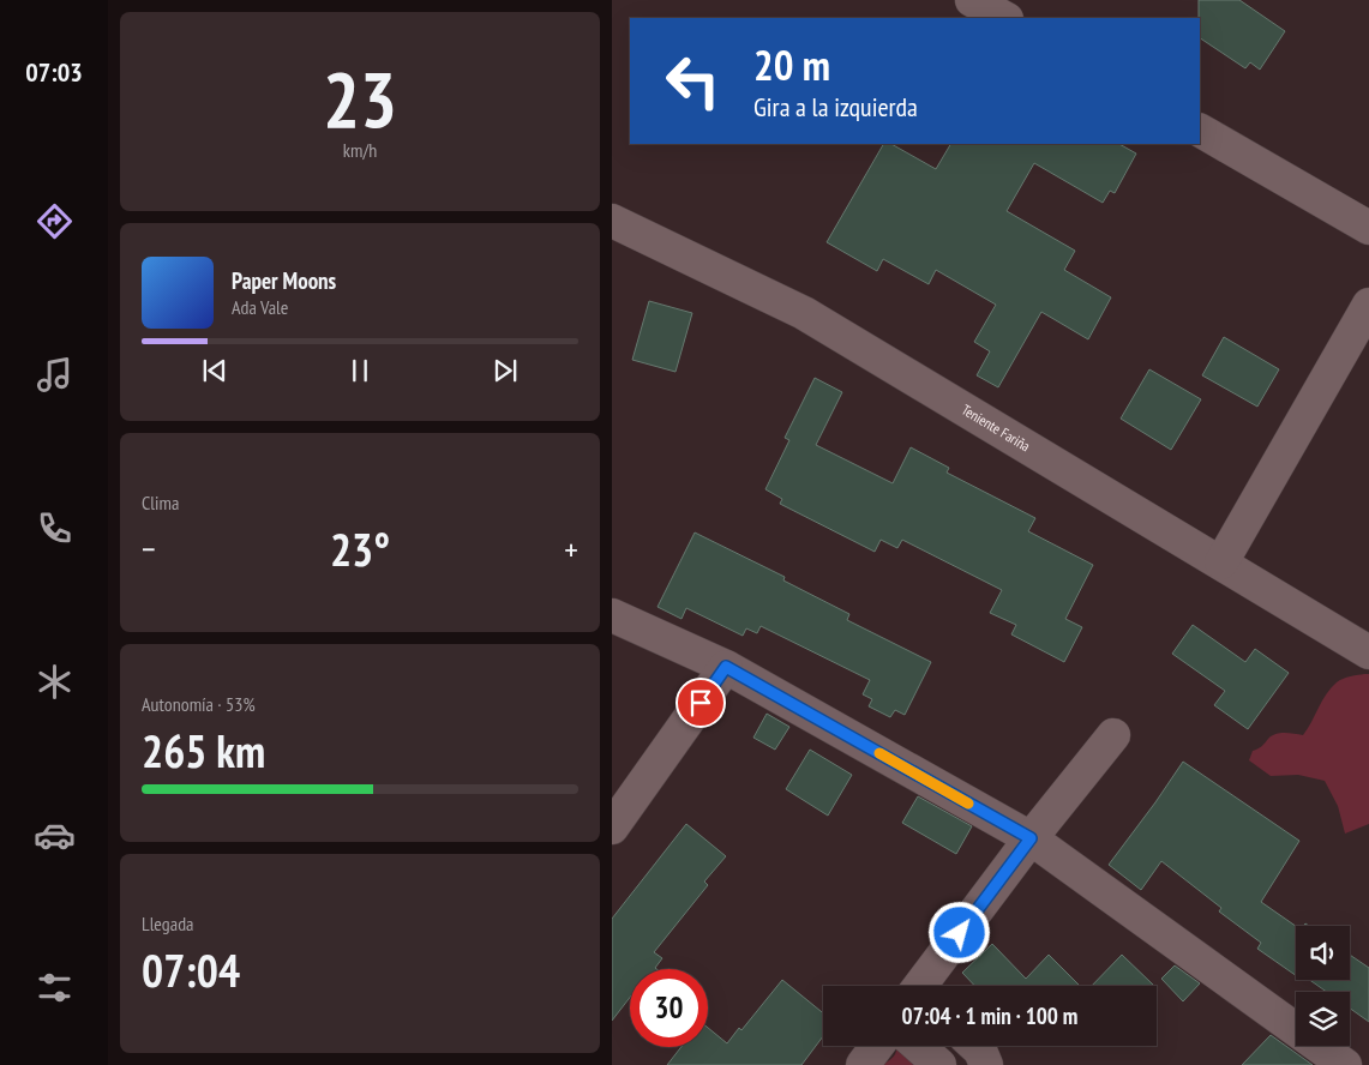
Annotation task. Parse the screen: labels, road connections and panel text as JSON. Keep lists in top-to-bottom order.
{
  "streets": {
    "street": ["Teniente Fariña"]
  },
  "page": {
    "tabs": "07:03",
    "tile": [
      ["23", "km/h"],
      "Clima",
      ["Autonomía · 53%", "265 km"],
      ["Llegada", "07:04"]
    ],
    "turn": ["20 m", "Gira a la izquierda"],
    "song": ["Paper Moons", "Ada Vale"],
    "heat": ["−", "23°", "+"],
    "limit": "30",
    "trip": "07:04 · 1 min · 100 m"
  }
}
